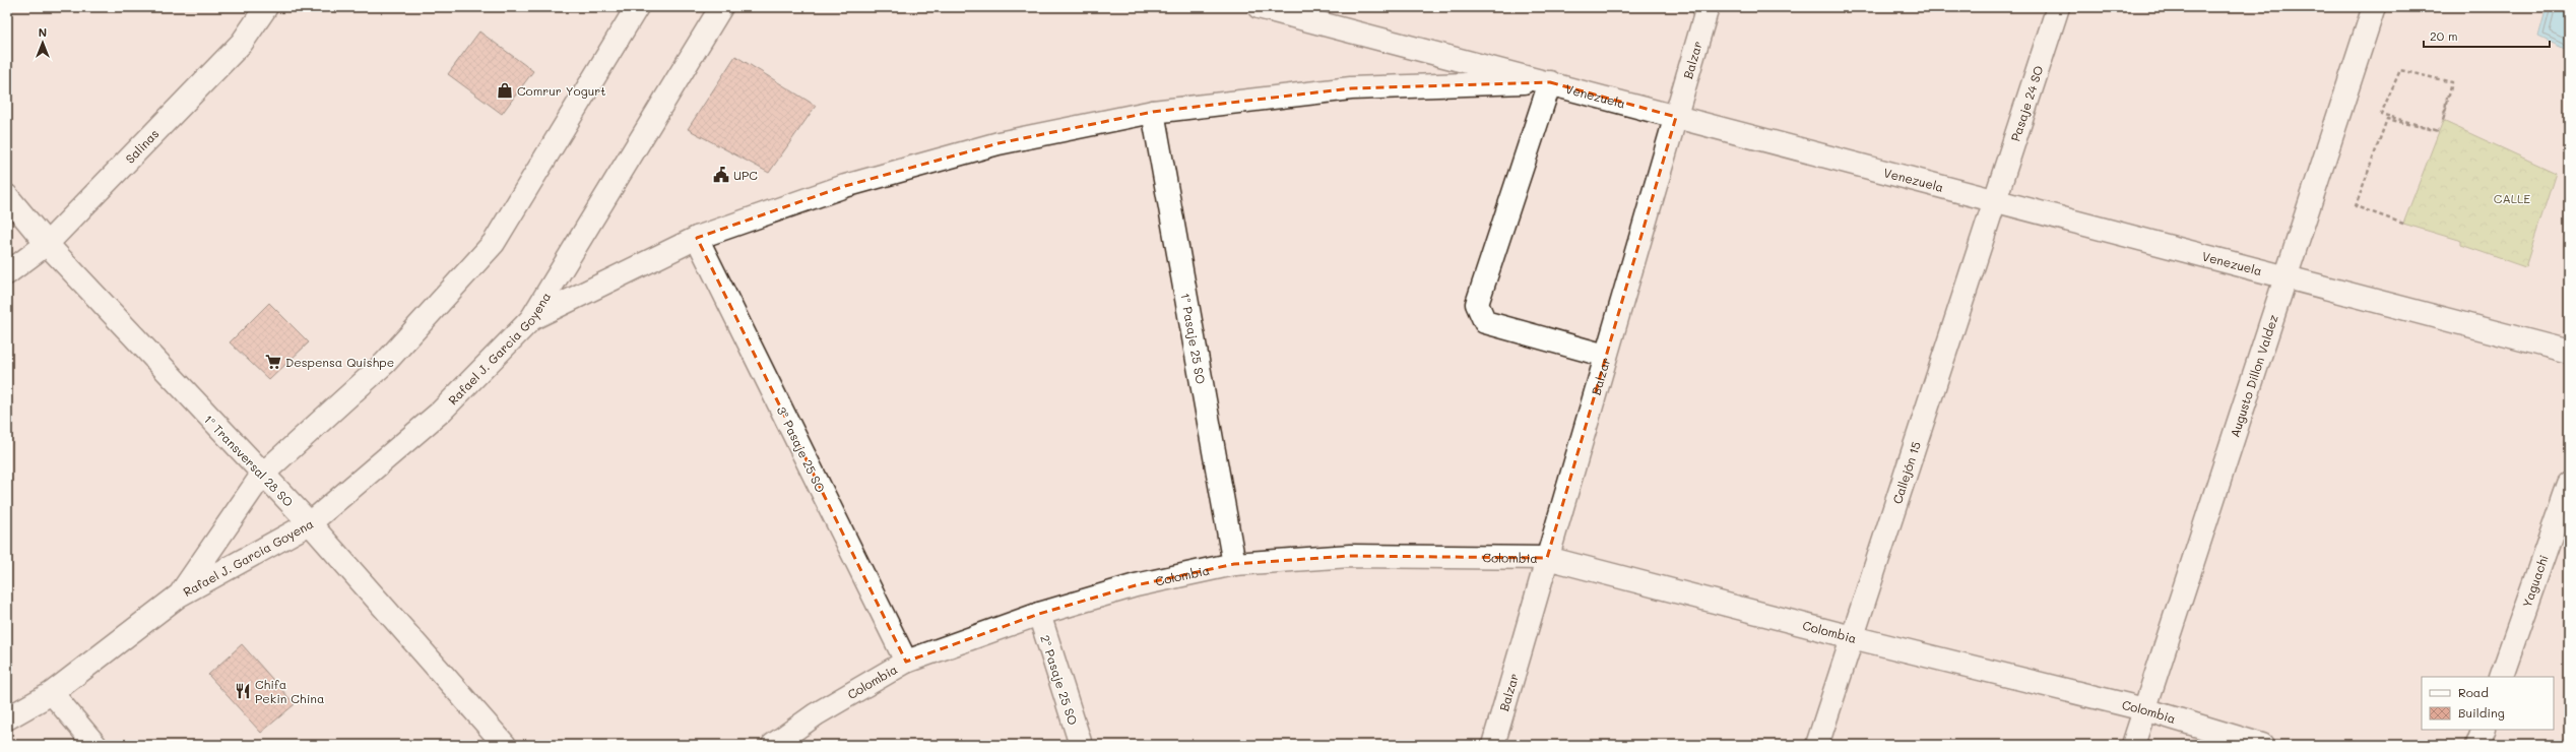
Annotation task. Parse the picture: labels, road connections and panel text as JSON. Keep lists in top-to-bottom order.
{
  "streets": {
    "street": [
      "Balzar",
      "Venezuela",
      "Pasaje 24 SO",
      "Salinas",
      "1º Pasaje 25 SO",
      "Rafael J. Garcia Goyena",
      "Augusto Dillon Valdez",
      "3º Pasaje 25 SO",
      "1º Transversal 28 SO",
      "Callejón 15",
      "Colombia",
      "Yaguachi",
      "2º Pasaje 25 SO"
    ]
  },
  "crossings": [
    ["Balzar", "Venezuela"],
    ["Balzar", "Colombia"],
    ["Venezuela", "Pasaje 24 SO"],
    ["Venezuela", "Augusto Dillon Valdez"],
    ["Venezuela", "Callejón 15"],
    ["Pasaje 24 SO", "Callejón 15"],
    ["Salinas", "1º Transversal 28 SO"],
    ["1º Pasaje 25 SO", "Colombia"],
    ["Rafael J. Garcia Goyena", "1º Transversal 28 SO"],
    ["Augusto Dillon Valdez", "Colombia"],
    ["3º Pasaje 25 SO", "Colombia"],
    ["Callejón 15", "Colombia"],
    ["Colombia", "2º Pasaje 25 SO"]
  ],
  "parks": ["CALLE"],
  "places": {
    "shop": ["Comrur Yogurt"],
    "public building": ["UPC"],
    "supermarket": ["Despensa Quishpe"],
    "restaurant": ["Chifa Pekin China"]
  },
  "legend": ["Road", "Building"],
  "scale_bar": "20 m",
  "north": "top"
}
